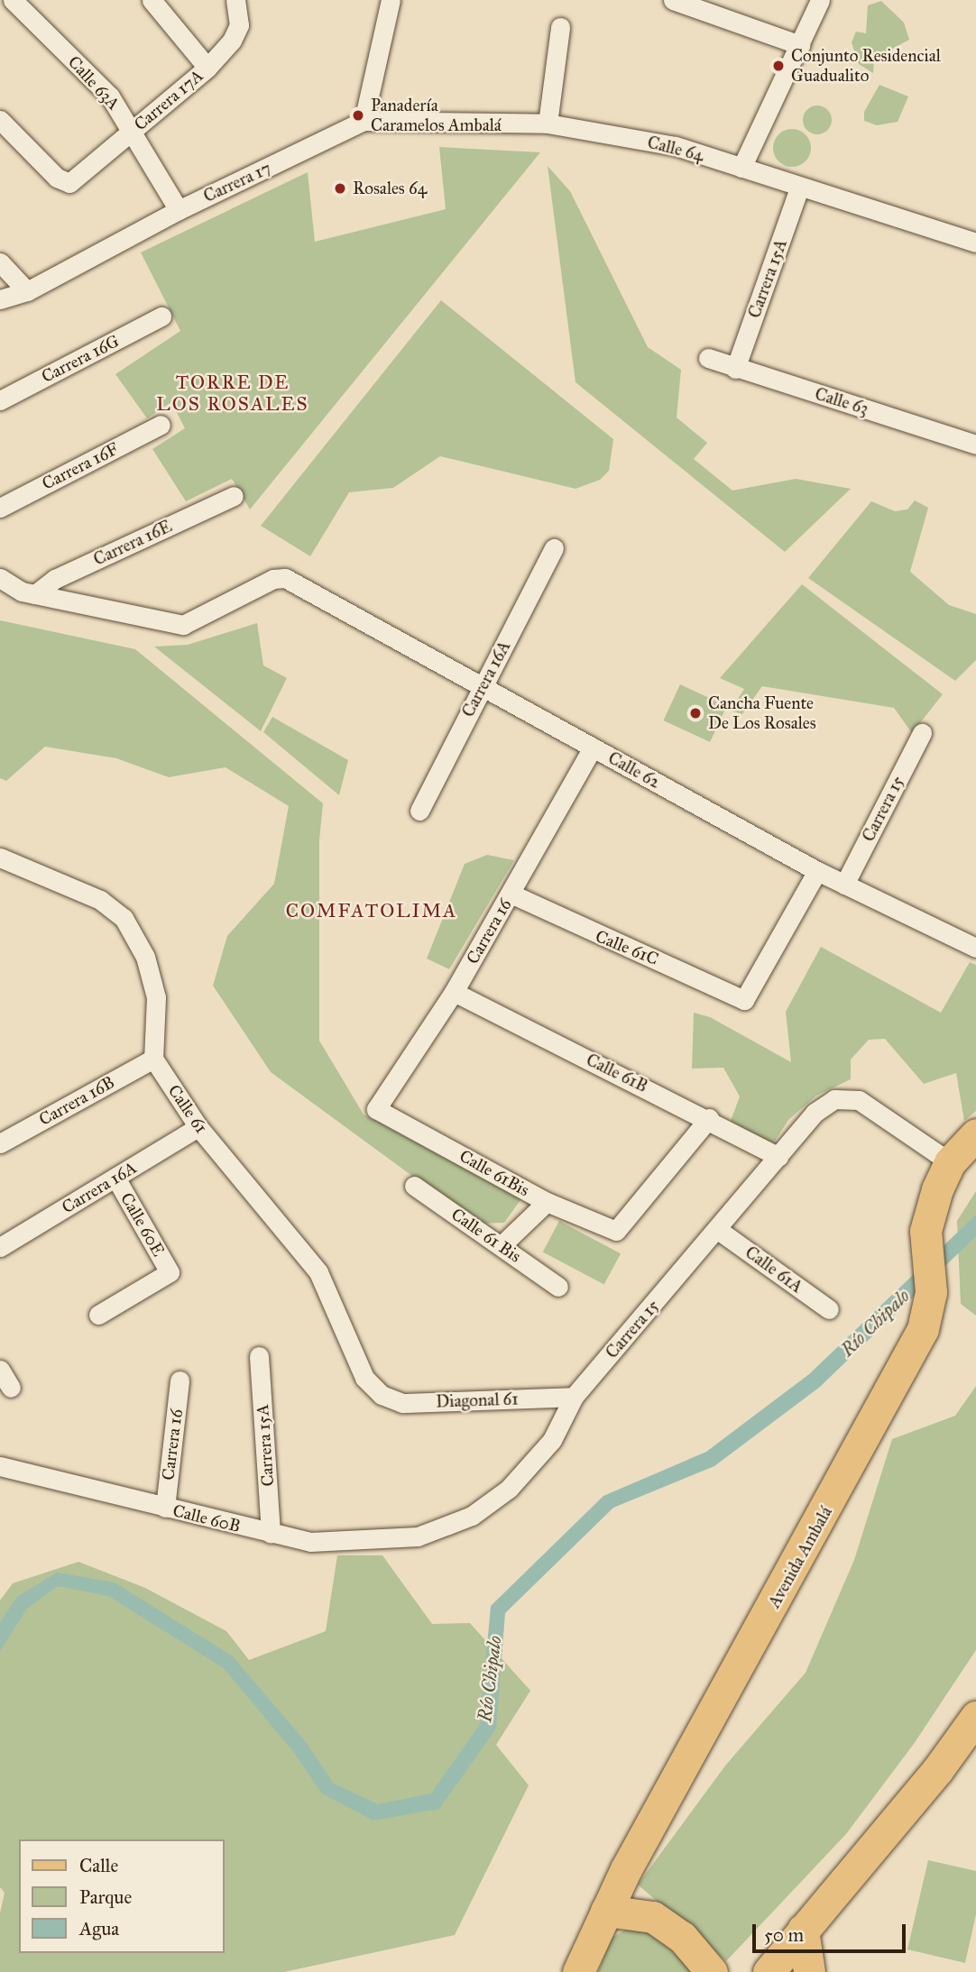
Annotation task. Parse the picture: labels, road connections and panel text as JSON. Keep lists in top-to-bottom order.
{
  "streets": {
    "main road": ["Avenida Ambalá"],
    "street": [
      "Calle 63A",
      "Carrera 17A",
      "Calle 64",
      "Carrera 17",
      "Carrera 15A",
      "Carrera 16G",
      "Calle 63",
      "Carrera 16F",
      "Carrera 16E",
      "Carrera 16A",
      "Calle 62",
      "Carrera 15",
      "Carrera 16",
      "Calle 61C",
      "Calle 61B",
      "Carrera 16B",
      "Calle 61",
      "Calle 61Bis",
      "Calle 60E",
      "Calle 61 Bis",
      "Calle 61A",
      "Diagonal 61",
      "Calle 60B"
    ]
  },
  "crossings": [
    ["Calle 63A", "Carrera 17A"],
    ["Calle 63A", "Carrera 17"],
    ["Calle 64", "Carrera 17"],
    ["Calle 64", "Carrera 15A"],
    ["Carrera 15A", "Calle 63"],
    ["Carrera 15A", "Calle 60B"],
    ["Carrera 16E", "Calle 62"],
    ["Carrera 16A", "Calle 62"],
    ["Carrera 16A", "Calle 61"],
    ["Carrera 16A", "Calle 60E"],
    ["Calle 62", "Carrera 15"],
    ["Calle 62", "Carrera 16"],
    ["Calle 62", "Calle 61C"],
    ["Carrera 15", "Calle 61B"],
    ["Carrera 15", "Calle 61A"],
    ["Carrera 15", "Diagonal 61"],
    ["Carrera 15", "Calle 60B"],
    ["Carrera 15", "Avenida Ambalá"],
    ["Carrera 16", "Calle 61C"],
    ["Carrera 16", "Calle 61B"],
    ["Carrera 16", "Calle 61Bis"],
    ["Carrera 16", "Calle 60B"],
    ["Calle 61B", "Calle 61Bis"],
    ["Carrera 16B", "Calle 61"],
    ["Calle 61", "Diagonal 61"]
  ],
  "districts": ["TORRE DE LOS ROSALES", "COMFATOLIMA"],
  "water": ["Río Chipalo"],
  "places": [
    "Conjunto Residencial Guadualito",
    "Panadería Caramelos Ambalá",
    "Rosales 64",
    "Cancha Fuente De Los Rosales"
  ],
  "legend": ["Calle", "Parque", "Agua"],
  "scale_bar": "50 m"
}
